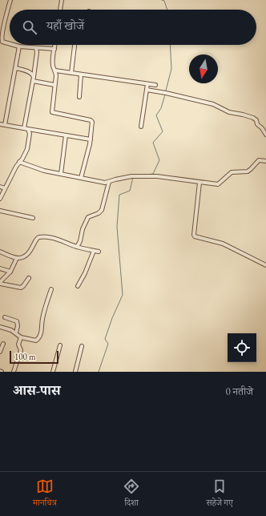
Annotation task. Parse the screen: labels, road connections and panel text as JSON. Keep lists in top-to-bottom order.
{
  "scale_bar": "100 m",
  "north": "bottom",
  "page": {
    "search": "यहाँ खोजें",
    "scale": "100 m",
    "heading": ["आस-पास", "0 नतीजे"],
    "nav": ["मानचित्र", "दिशा", "सहेजे गए"]
  }
}
